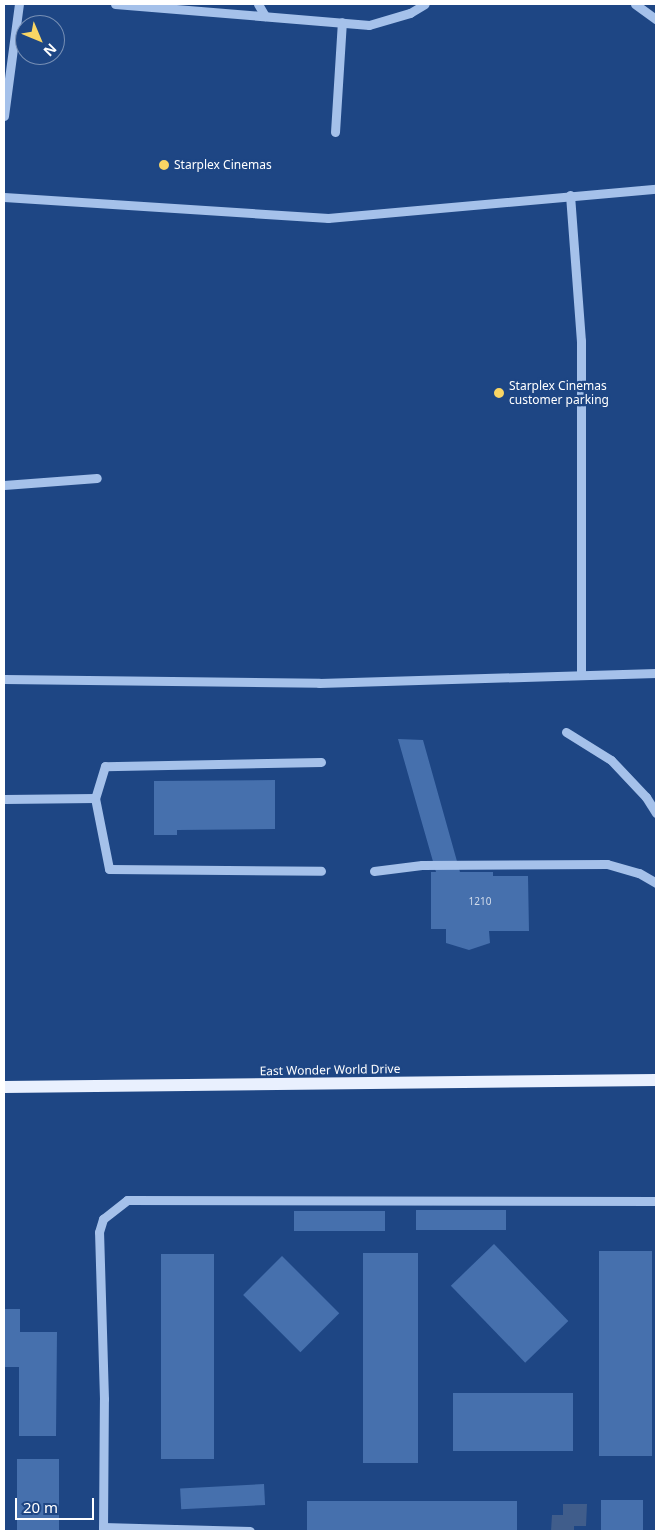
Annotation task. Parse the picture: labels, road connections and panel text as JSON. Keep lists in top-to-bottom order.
{
  "streets": {
    "main road": ["East Wonder World Drive"]
  },
  "places": ["Starplex Cinemas", "Starplex Cinemas customer parking"],
  "house_numbers": ["1210"],
  "scale_bar": "20 m",
  "north": "bottom right"
}
